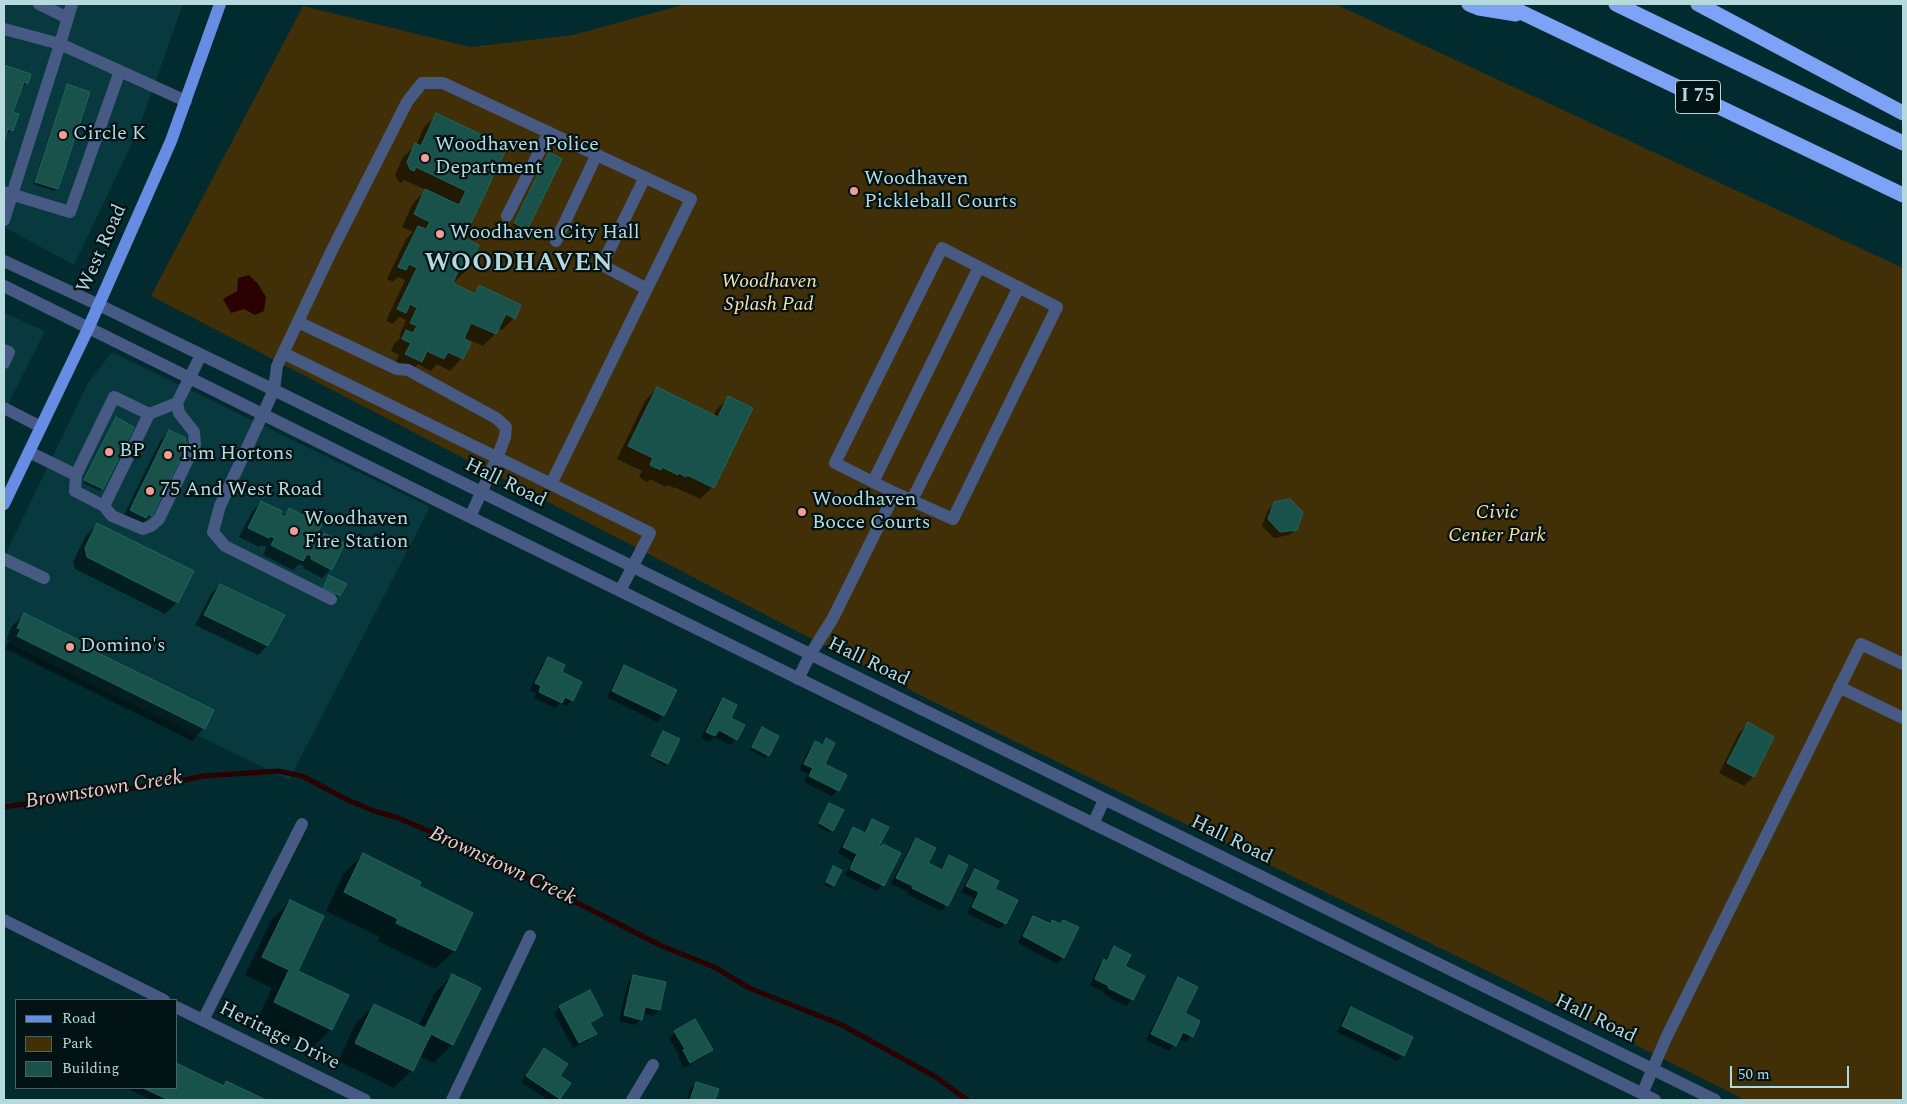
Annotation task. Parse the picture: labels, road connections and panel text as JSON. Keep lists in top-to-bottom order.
{
  "streets": {
    "highway": ["I 75"],
    "main road": ["West Road"],
    "street": ["Hall Road", "Heritage Drive"]
  },
  "crossings": [
    ["West Road", "Hall Road"]
  ],
  "districts": ["WOODHAVEN"],
  "water": ["Brownstown Creek"],
  "parks": ["Woodhaven Splash Pad", "Civic Center Park"],
  "places": [
    "Circle K",
    "Woodhaven Police Department",
    "Woodhaven Pickleball Courts",
    "Woodhaven City Hall",
    "BP",
    "Tim Hortons",
    "75 And West Road",
    "Woodhaven Bocce Courts",
    "Woodhaven Fire Station",
    "Domino's"
  ],
  "legend": ["Road", "Park", "Building"],
  "scale_bar": "50 m"
}
